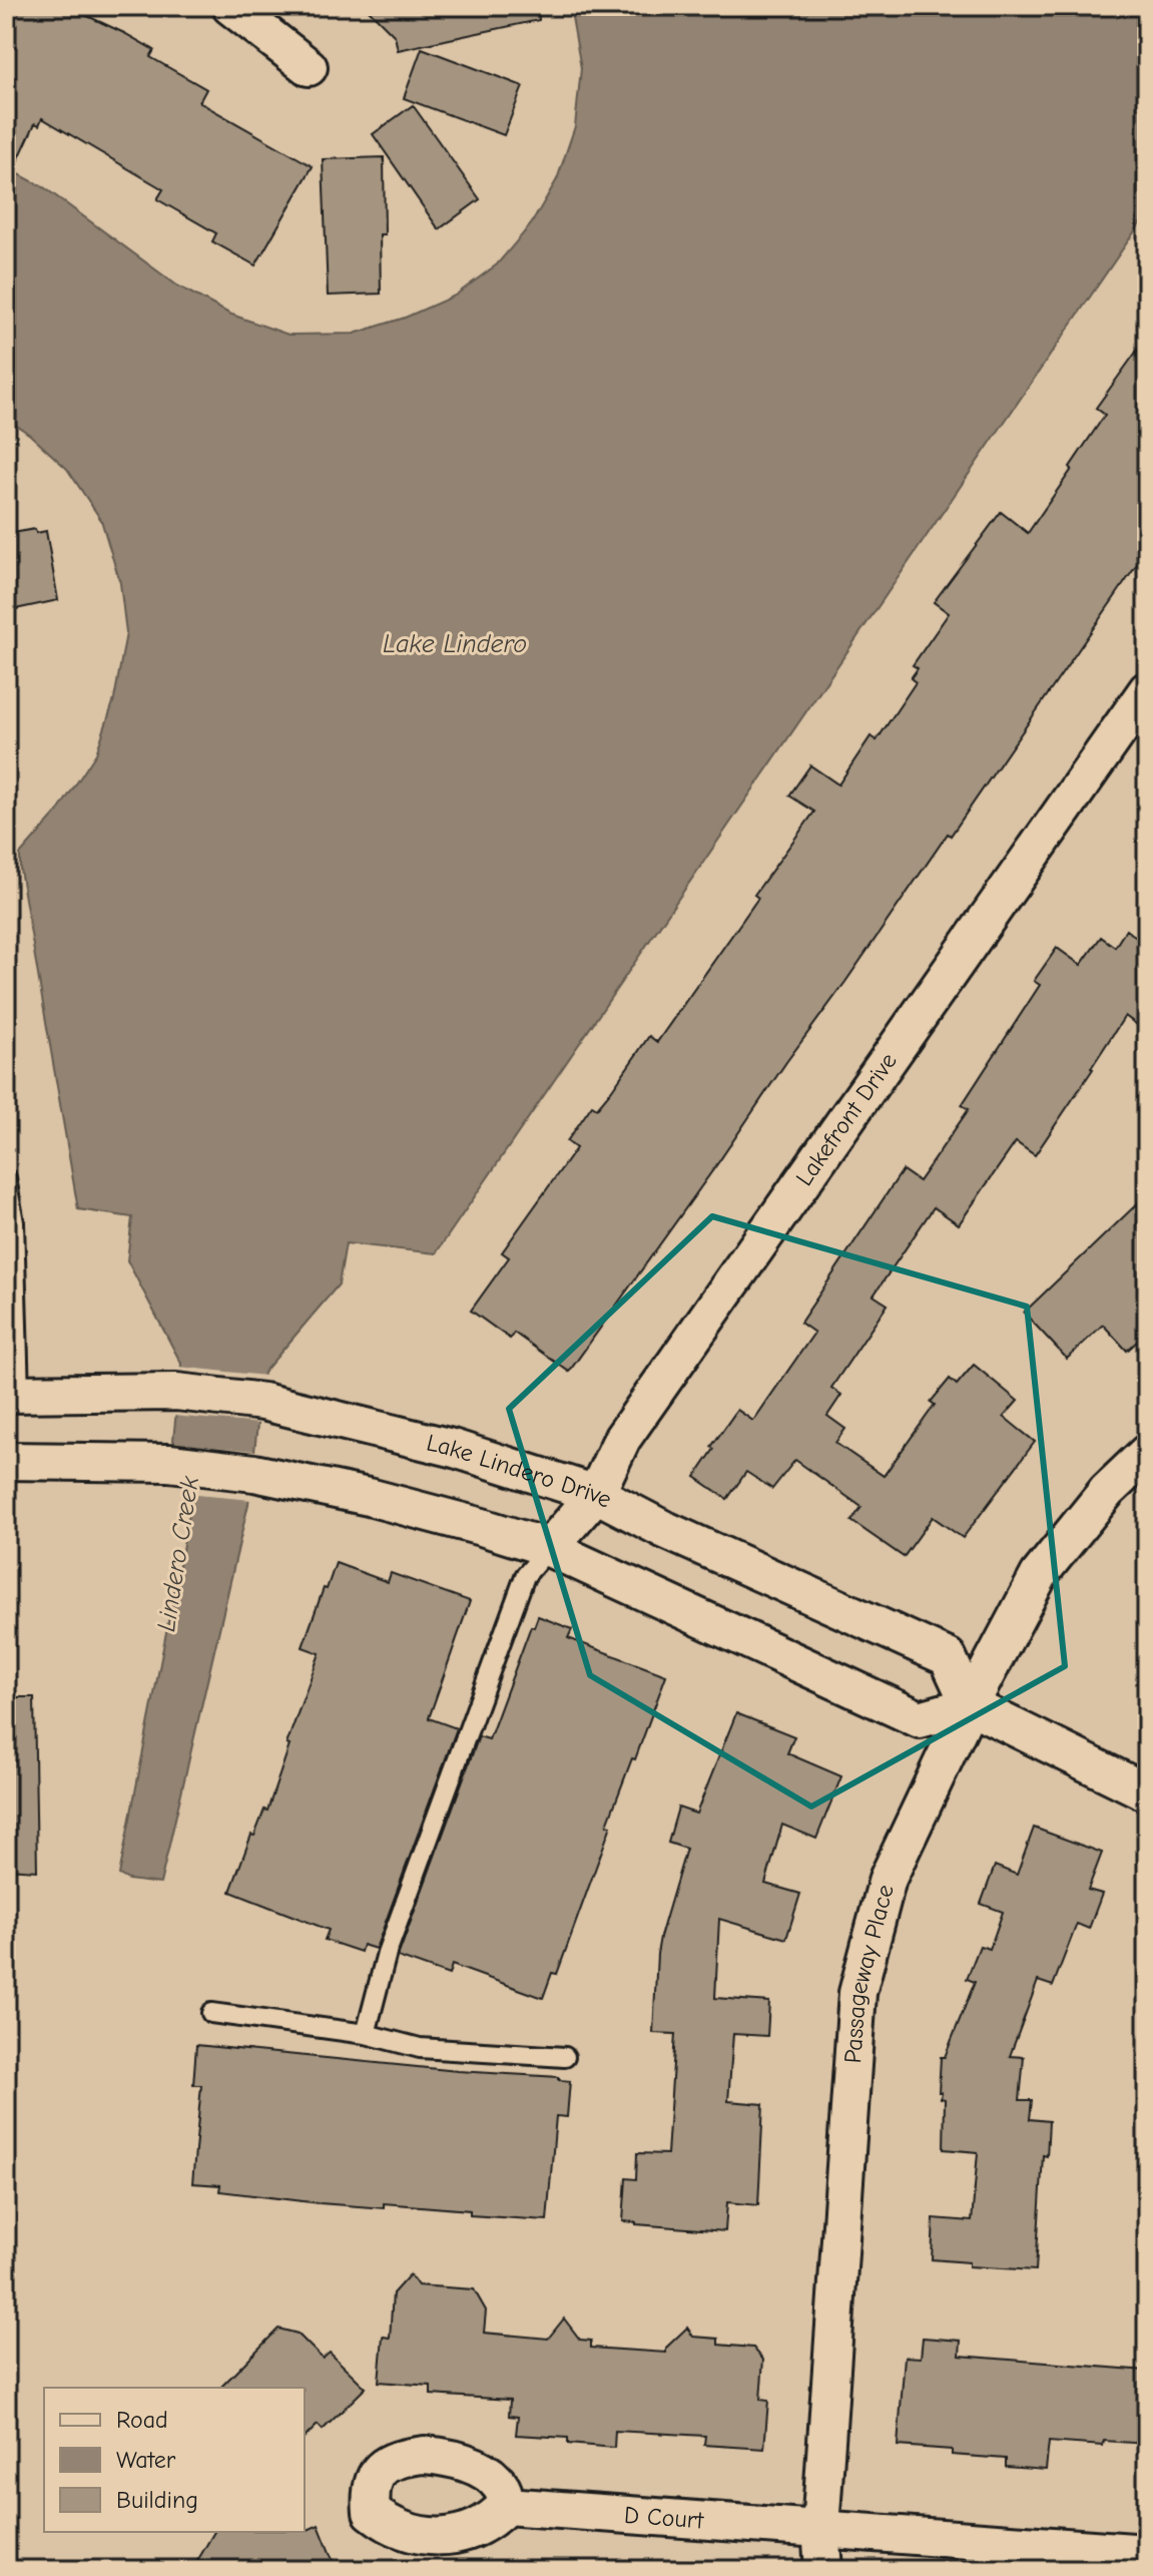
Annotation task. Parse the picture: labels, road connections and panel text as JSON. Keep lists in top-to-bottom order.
{
  "streets": {
    "street": [
      "Lakefront Drive",
      "Lake Lindero Drive",
      "Passageway Place",
      "D Court"
    ]
  },
  "crossings": [
    ["Lakefront Drive", "Lake Lindero Drive"],
    ["Lake Lindero Drive", "Passageway Place"],
    ["Passageway Place", "D Court"]
  ],
  "water": ["Lake Lindero", "Lindero Creek"],
  "legend": ["Road", "Water", "Building"]
}
